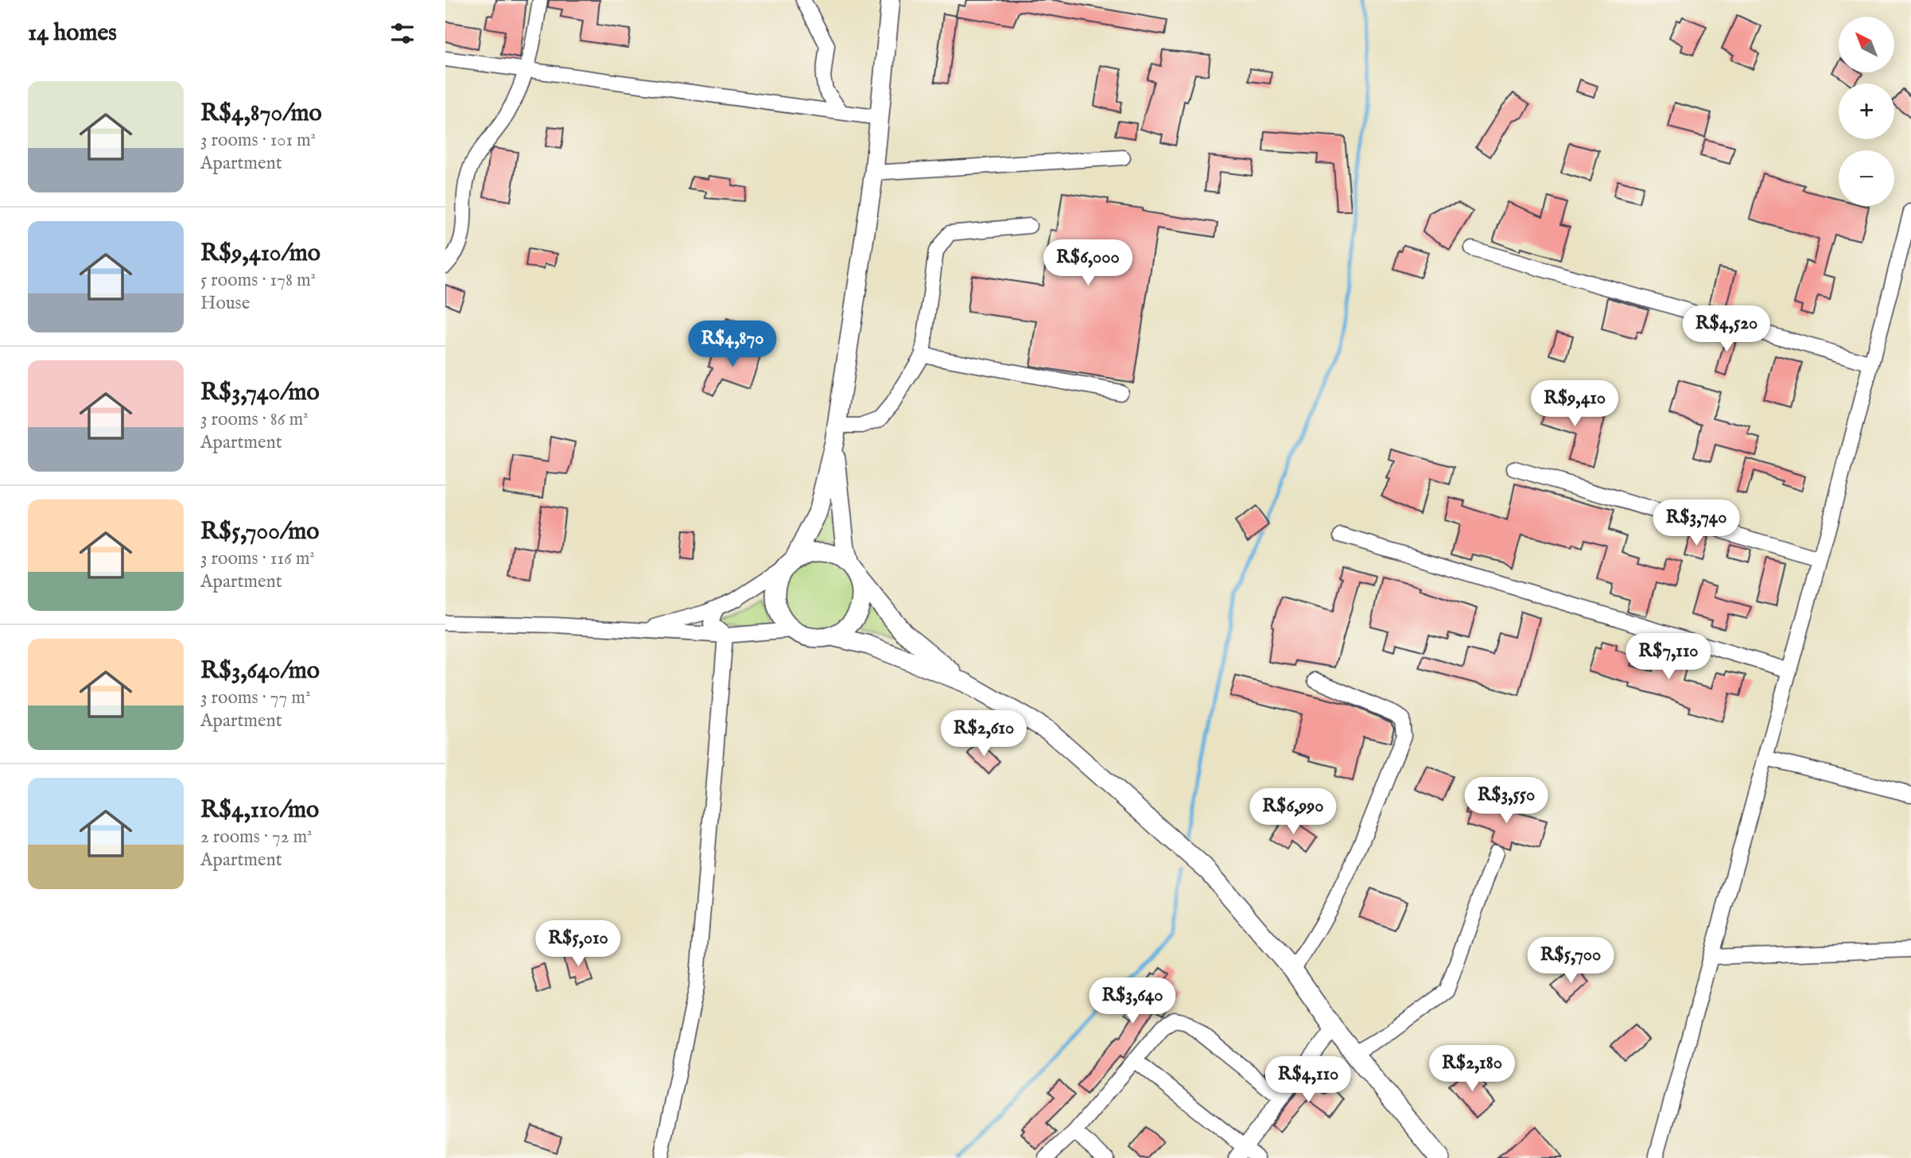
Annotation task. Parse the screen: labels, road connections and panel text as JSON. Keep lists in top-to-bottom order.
{
  "north": "top left",
  "page": {
    "heading": "14 homes",
    "map_buttons": ["+", "−"],
    "list": [
      {
        "name": "R$4,870/mo",
        "note": "3 rooms · 101 m² · Apartment"
      },
      {
        "name": "R$9,410/mo",
        "note": "5 rooms · 178 m² · House"
      },
      {
        "name": "R$3,740/mo",
        "note": "3 rooms · 86 m² · Apartment"
      },
      {
        "name": "R$5,700/mo",
        "note": "3 rooms · 116 m² · Apartment"
      },
      {
        "name": "R$3,640/mo",
        "note": "3 rooms · 77 m² · Apartment"
      },
      {
        "name": "R$4,110/mo",
        "note": "2 rooms · 72 m² · Apartment"
      }
    ],
    "price": [
      "R$6,000",
      "R$4,520",
      "R$4,870",
      "R$9,410",
      "R$3,740",
      "R$7,110",
      "R$2,610",
      "R$3,550",
      "R$6,990",
      "R$5,010",
      "R$5,700",
      "R$3,640",
      "R$2,180",
      "R$4,110"
    ]
  }
}
